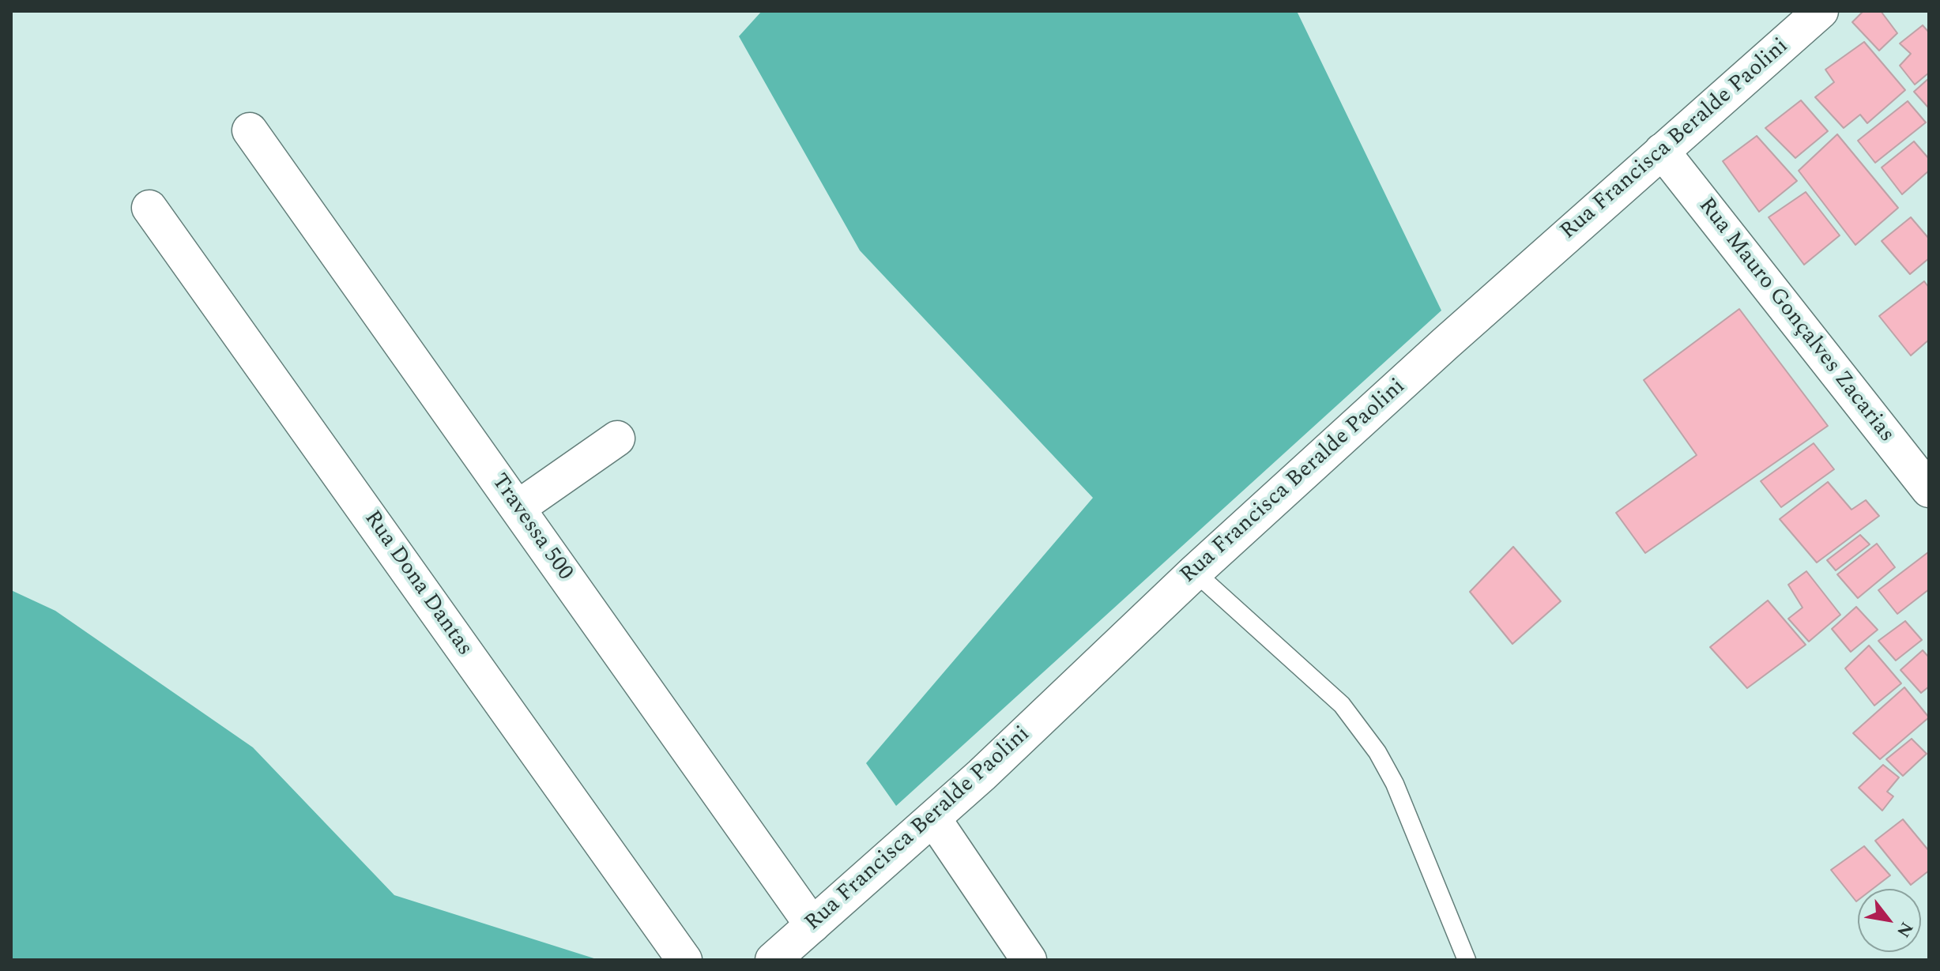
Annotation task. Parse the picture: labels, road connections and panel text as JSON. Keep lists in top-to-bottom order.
{
  "streets": {
    "street": [
      "Rua Francisca Beralde Paolini",
      "Rua Mauro Gonçalves Zacarias",
      "Travessa 500",
      "Rua Dona Dantas"
    ]
  },
  "crossings": [
    ["Rua Francisca Beralde Paolini", "Rua Mauro Gonçalves Zacarias"],
    ["Rua Francisca Beralde Paolini", "Travessa 500"]
  ],
  "north": "bottom right"
}
